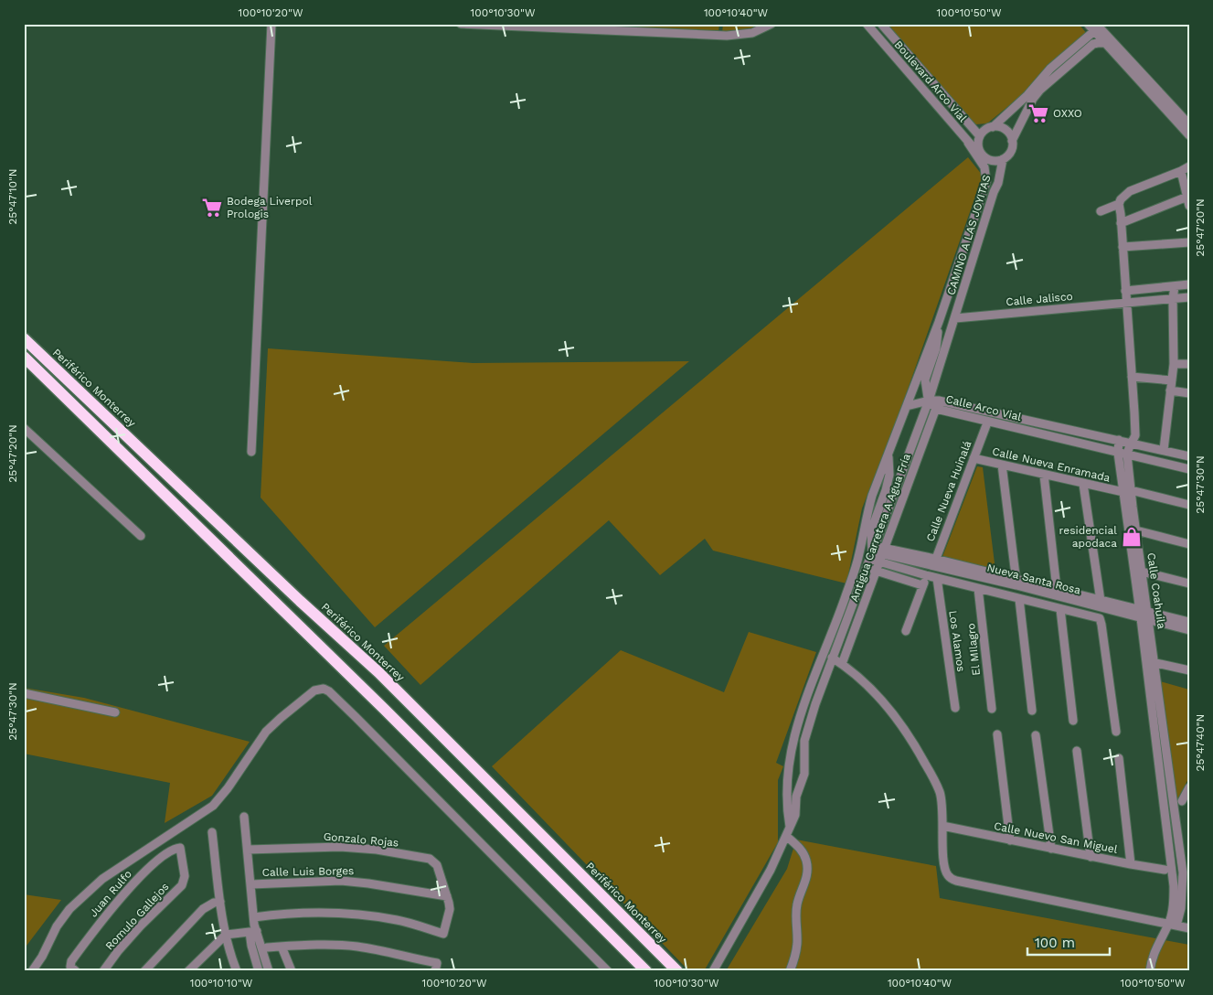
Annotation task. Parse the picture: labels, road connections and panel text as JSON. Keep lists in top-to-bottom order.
{
  "streets": {
    "highway": ["Periférico Monterrey"],
    "street": [
      "Boulevard Arco Vial",
      "CAMINO A LAS JOYITAS",
      "Calle Jalisco",
      "Calle Arco Vial",
      "Calle Nueva Enramada",
      "Calle Nueva Huinalá",
      "Antigua Carretera A Agua Fría",
      "Nueva Santa Rosa",
      "Calle Coahuila",
      "Los Alamos",
      "El MIlagro",
      "Calle Nuevo San Miguel",
      "Gonzalo Rojas",
      "Calle Luis Borges",
      "Juan Rulfo",
      "Romulo Gallejos"
    ]
  },
  "crossings": [
    ["Boulevard Arco Vial", "CAMINO A LAS JOYITAS"],
    ["CAMINO A LAS JOYITAS", "Calle Jalisco"],
    ["Calle Jalisco", "Calle Coahuila"],
    ["Calle Arco Vial", "Calle Nueva Huinalá"],
    ["Calle Arco Vial", "Antigua Carretera A Agua Fría"],
    ["Calle Arco Vial", "Calle Coahuila"],
    ["Calle Nueva Enramada", "Calle Nueva Huinalá"],
    ["Calle Nueva Enramada", "Calle Coahuila"],
    ["Calle Nueva Huinalá", "Nueva Santa Rosa"],
    ["Antigua Carretera A Agua Fría", "Nueva Santa Rosa"],
    ["Nueva Santa Rosa", "Calle Coahuila"],
    ["Calle Coahuila", "Calle Nuevo San Miguel"],
    ["Gonzalo Rojas", "Calle Luis Borges"],
    ["Juan Rulfo", "Romulo Gallejos"]
  ],
  "places": {
    "supermarket": ["OXXO", "Bodega Liverpol Prologis"],
    "shop": ["residencial apodaca"]
  },
  "scale_bar": "100 m",
  "coordinates": [
    "100°10'20\"W",
    "100°10'30\"W",
    "100°10'40\"W",
    "100°10'50\"W",
    "25°47'10\"N",
    "25°47'20\"N",
    "25°47'30\"N",
    "25°47'40\"N",
    "100°10'10\"W"
  ]
}
